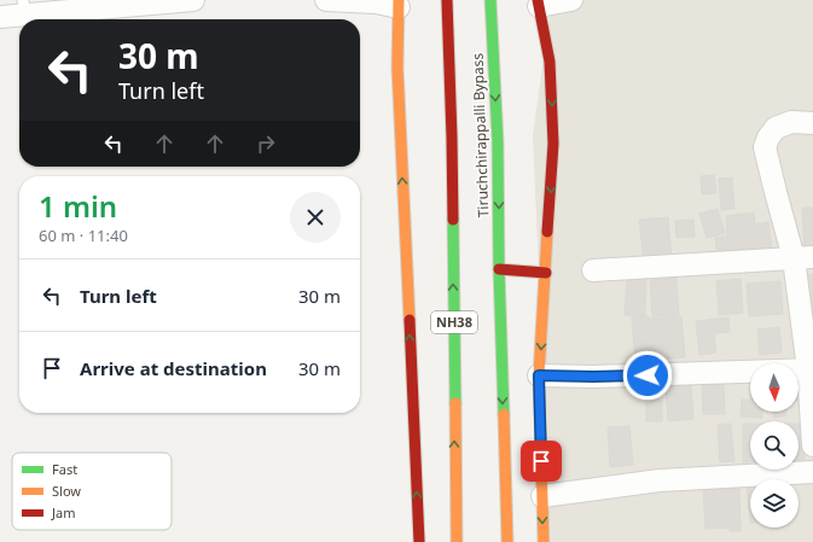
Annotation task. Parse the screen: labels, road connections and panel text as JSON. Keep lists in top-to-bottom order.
{
  "streets": {
    "main road": ["Tiruchchirappalli Bypass", "NH38"]
  },
  "legend": ["Fast", "Slow", "Jam"],
  "north": "bottom",
  "page": {
    "turn": ["30 m", "Turn left"],
    "heading": ["1 min", "60 m · 11:40"],
    "list": [
      {
        "name": "Turn left",
        "value": "30 m"
      },
      {
        "name": "Arrive at destination",
        "value": "30 m"
      }
    ]
  }
}
